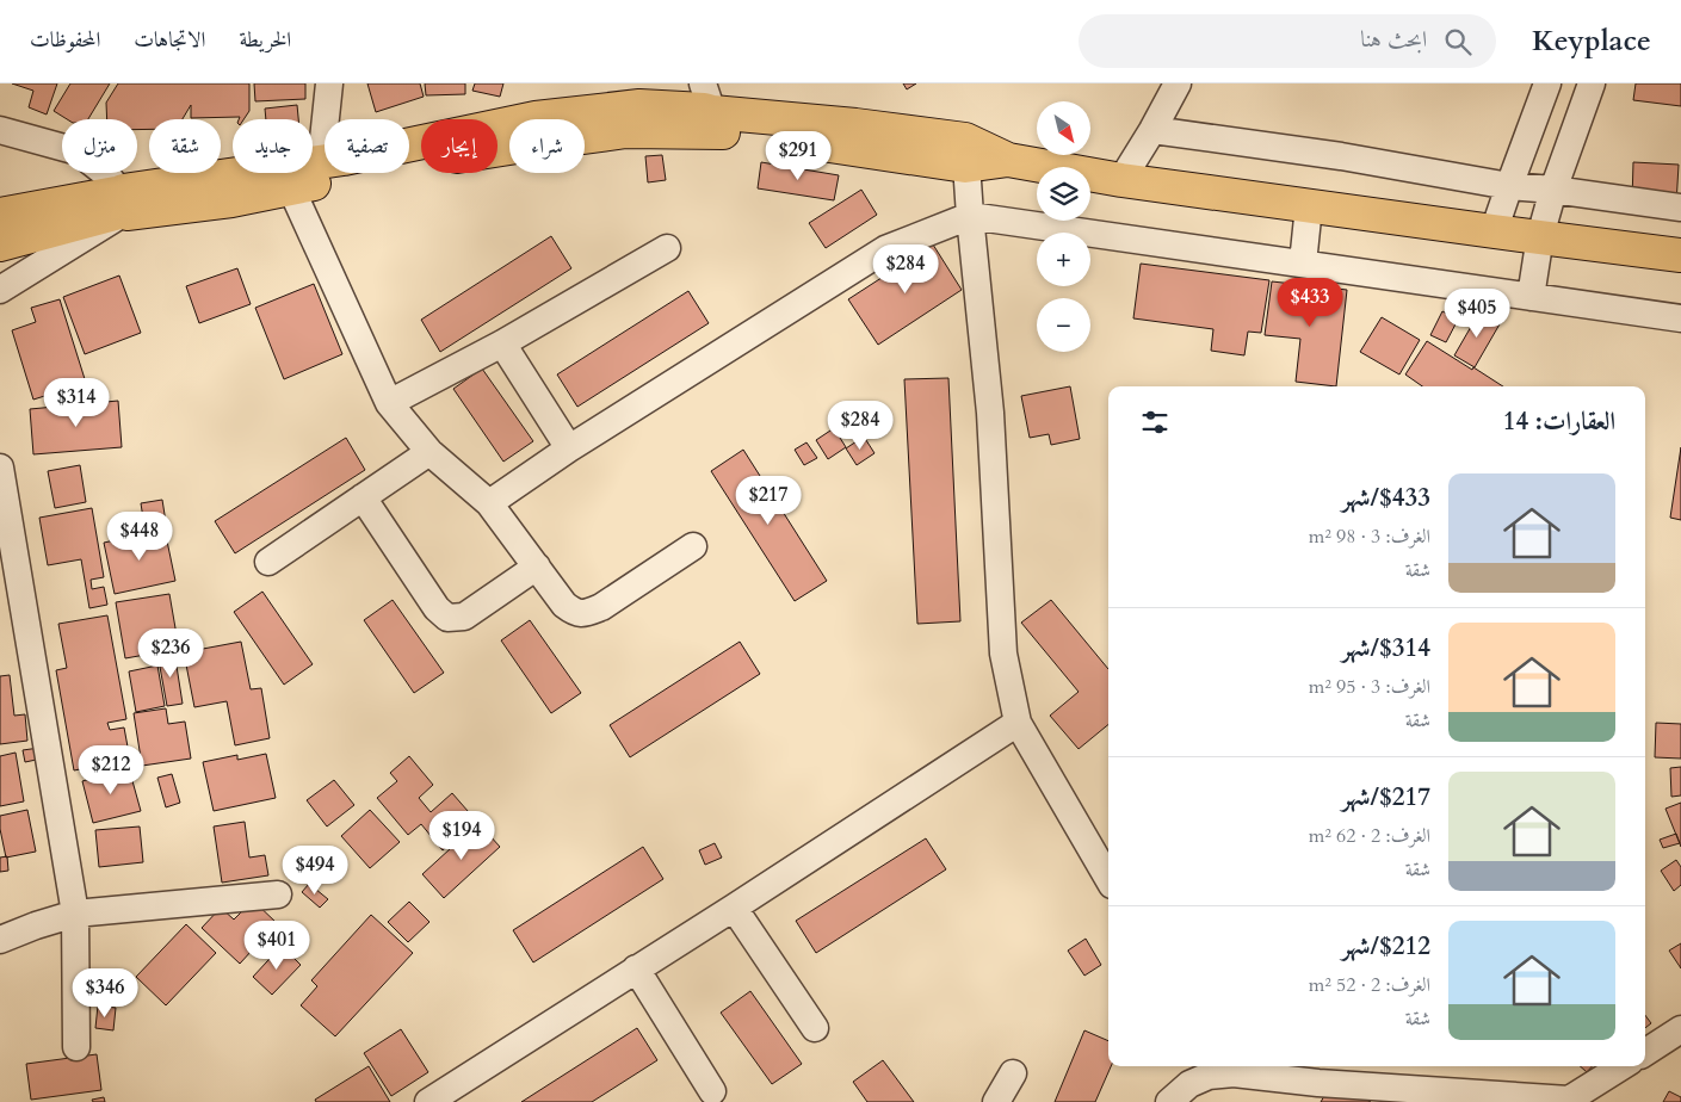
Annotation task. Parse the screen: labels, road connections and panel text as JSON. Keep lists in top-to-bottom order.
{
  "north": "bottom right",
  "page": {
    "header": "Keyplace",
    "search": "ابحث هنا",
    "nav": ["الخريطة", "الاتجاهات", "المحفوظات"],
    "map_buttons": ["+", "−"],
    "chip": [
      "شراء",
      "إيجار",
      "تصفية",
      "جديد",
      "شقة",
      "منزل"
    ],
    "price": [
      "$291",
      "$284",
      "$433",
      "$405",
      "$314",
      "$284",
      "$217",
      "$448",
      "$236",
      "$212",
      "$194",
      "$494",
      "$401",
      "$346"
    ],
    "heading": "العقارات: 14",
    "list": [
      {
        "name": "$433/شهر",
        "note": "الغرف: 3 · 98 m² · شقة"
      },
      {
        "name": "$314/شهر",
        "note": "الغرف: 3 · 95 m² · شقة"
      },
      {
        "name": "$217/شهر",
        "note": "الغرف: 2 · 62 m² · شقة"
      },
      {
        "name": "$212/شهر",
        "note": "الغرف: 2 · 52 m² · شقة"
      }
    ]
  }
}
